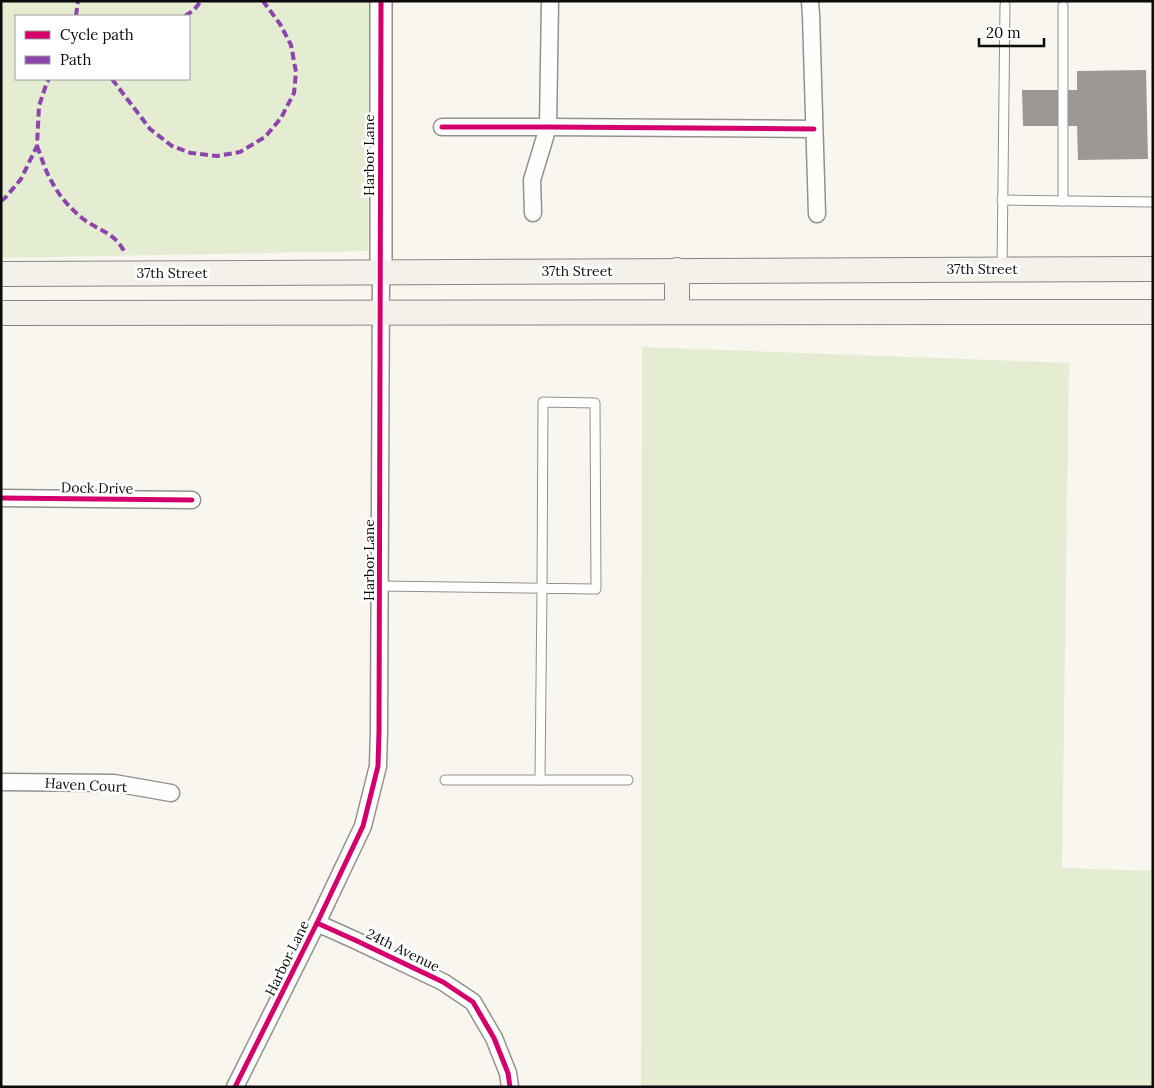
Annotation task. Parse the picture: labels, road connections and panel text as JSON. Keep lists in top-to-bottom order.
{
  "streets": {
    "main road": ["37th Street"],
    "street": [
      "Harbor Lane",
      "Dock Drive",
      "Haven Court",
      "24th Avenue"
    ]
  },
  "crossings": [
    ["Harbor Lane", "37th Street"],
    ["Harbor Lane", "24th Avenue"]
  ],
  "legend": ["Cycle path", "Path"],
  "scale_bar": "20 m"
}
